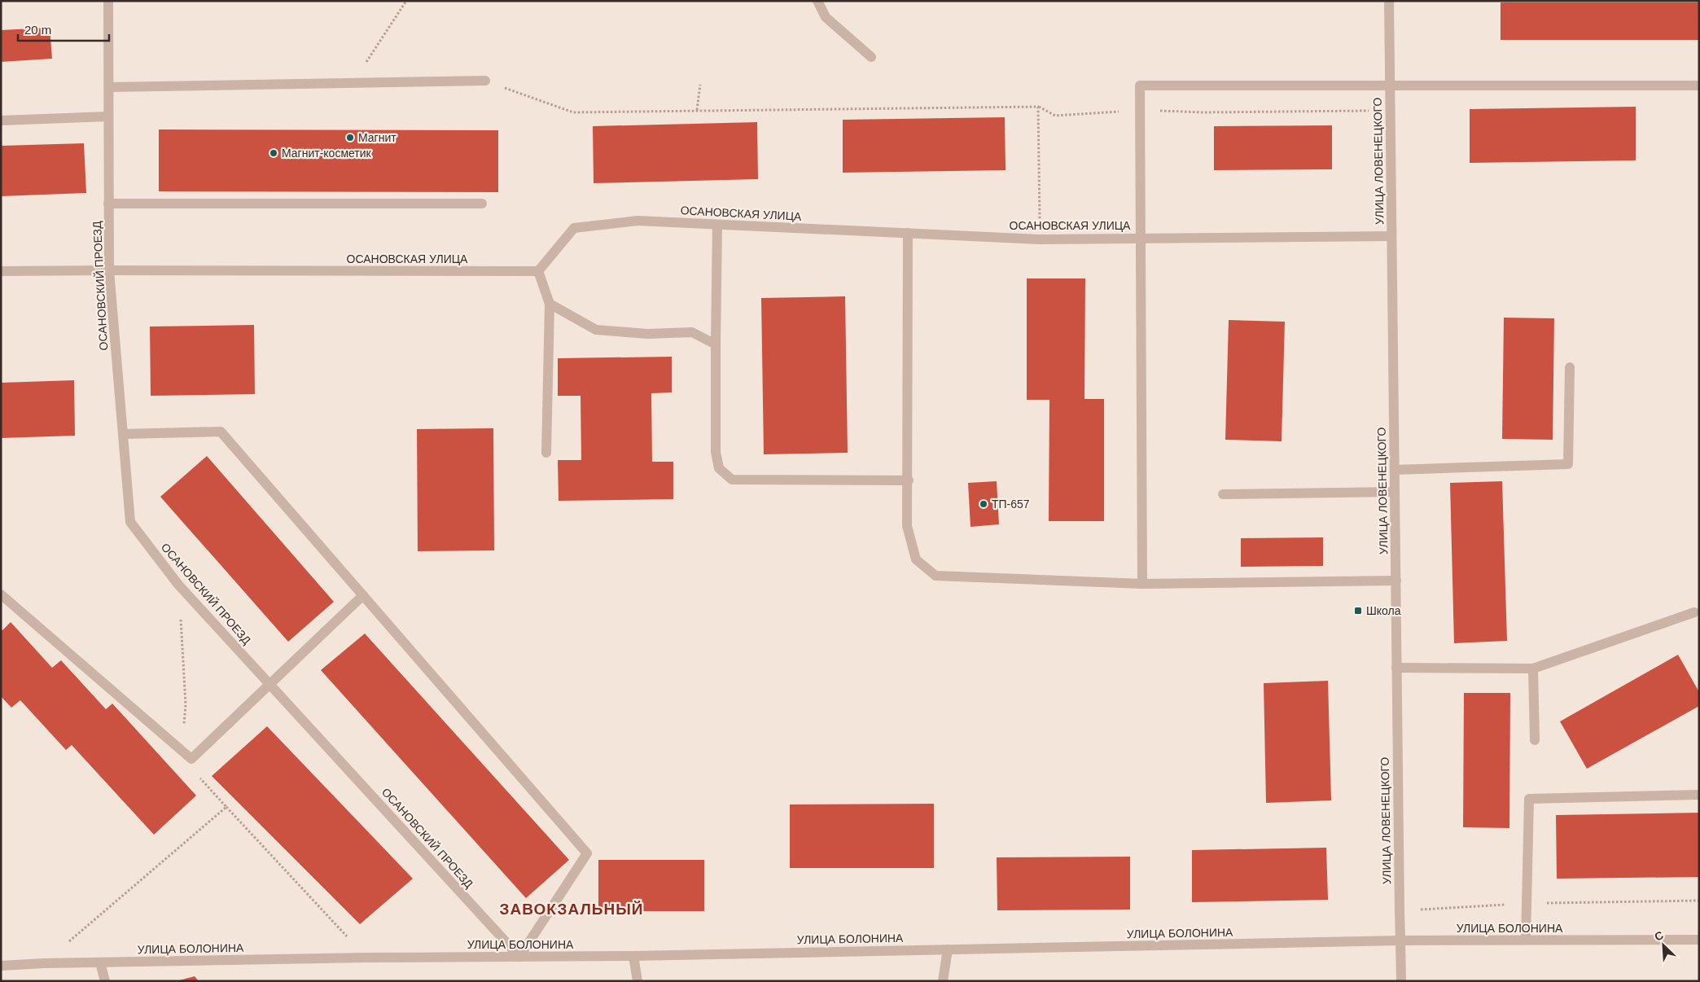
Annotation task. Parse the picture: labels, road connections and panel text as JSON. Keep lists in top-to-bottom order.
{
  "streets": {
    "street": [
      "УЛИЦА ЛОВЕНЕЦКОГО",
      "ОСАНОВСКАЯ УЛИЦА",
      "ОСАНОВСКИЙ ПРОЕЗД",
      "УЛИЦА БОЛОНИНА"
    ]
  },
  "crossings": [
    ["УЛИЦА ЛОВЕНЕЦКОГО", "ОСАНОВСКАЯ УЛИЦА"],
    ["УЛИЦА ЛОВЕНЕЦКОГО", "УЛИЦА БОЛОНИНА"],
    ["ОСАНОВСКАЯ УЛИЦА", "ОСАНОВСКИЙ ПРОЕЗД"],
    ["ОСАНОВСКИЙ ПРОЕЗД", "УЛИЦА БОЛОНИНА"]
  ],
  "districts": ["ЗАВОКЗАЛЬНЫЙ"],
  "places": {
    "other": ["Магнит", "Магнит-косметик", "ТП-657"],
    "transit": ["Школа"]
  },
  "scale_bar": "20 m",
  "north": "top left"
}
